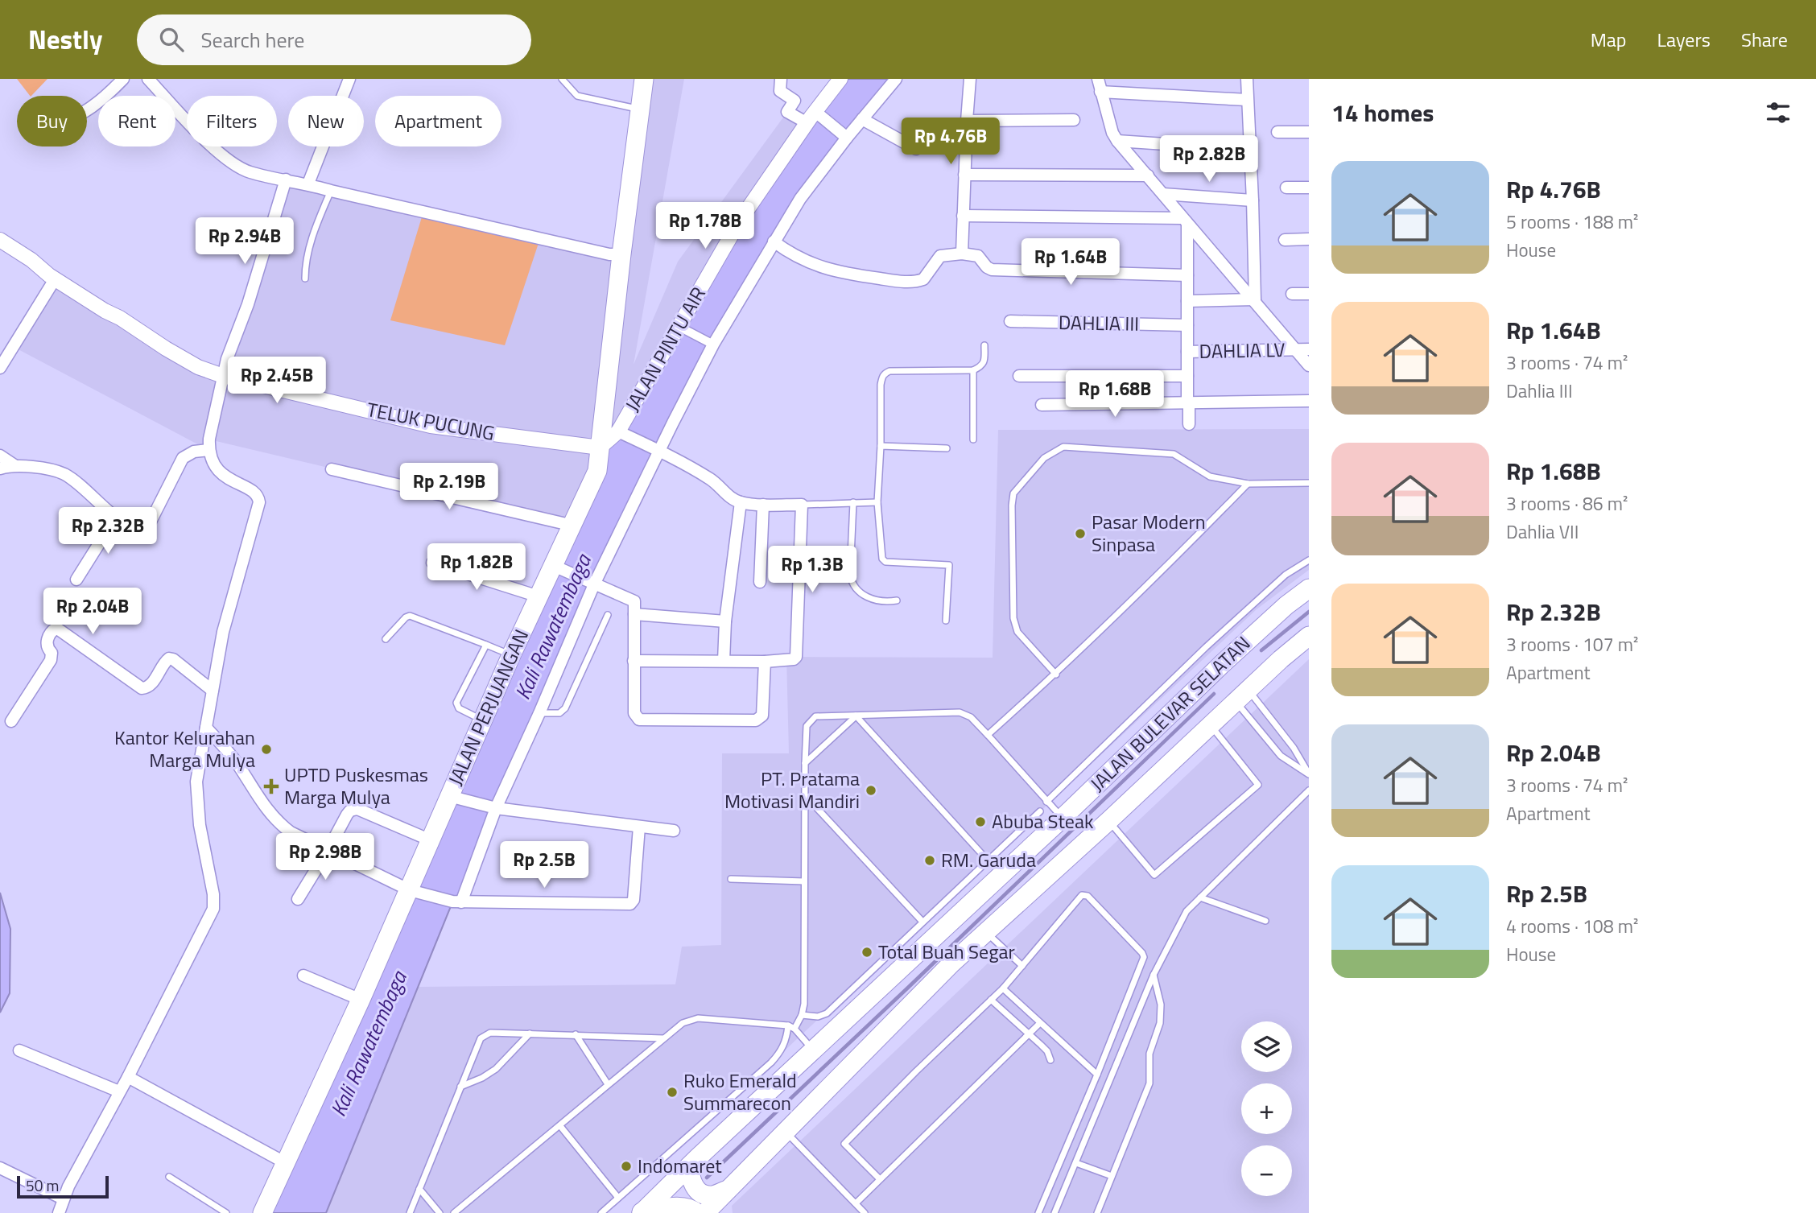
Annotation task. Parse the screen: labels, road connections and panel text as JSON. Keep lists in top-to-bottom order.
{
  "streets": {
    "main road": ["JALAN PERJUANGAN", "JALAN BULEVAR SELATAN"],
    "street": [
      "DAHLIA III",
      "JALAN PINTU AIR",
      "DAHLIA LV",
      "TELUK PUCUNG"
    ]
  },
  "crossings": [
    ["JALAN PINTU AIR", "TELUK PUCUNG"],
    ["JALAN PINTU AIR", "JALAN PERJUANGAN"],
    ["TELUK PUCUNG", "JALAN PERJUANGAN"]
  ],
  "water": ["Kali Rawatembaga"],
  "places": {
    "other": [
      "Pasar Modern Sinpasa",
      "Kantor Kelurahan Marga Mulya",
      "PT. Pratama Motivasi Mandiri",
      "Abuba Steak",
      "RM. Garuda",
      "Total Buah Segar",
      "Ruko Emerald Summarecon",
      "Indomaret"
    ],
    "health": ["UPTD Puskesmas Marga Mulya"]
  },
  "scale_bar": "50 m",
  "page": {
    "header": "Nestly",
    "search": "Search here",
    "nav": ["Map", "Layers", "Share"],
    "heading": "14 homes",
    "chip": [
      "Buy",
      "Rent",
      "Filters",
      "New",
      "Apartment"
    ],
    "price": [
      "Rp 4.76B",
      "Rp 2.82B",
      "Rp 1.78B",
      "Rp 2.94B",
      "Rp 1.64B",
      "Rp 2.45B",
      "Rp 1.68B",
      "Rp 2.19B",
      "Rp 2.32B",
      "Rp 1.82B",
      "Rp 1.3B",
      "Rp 2.04B",
      "Rp 2.98B",
      "Rp 2.5B"
    ],
    "list": [
      {
        "name": "Rp 4.76B",
        "note": "5 rooms · 188 m² · House"
      },
      {
        "name": "Rp 1.64B",
        "note": "3 rooms · 74 m² · Dahlia III"
      },
      {
        "name": "Rp 1.68B",
        "note": "3 rooms · 86 m² · Dahlia VII"
      },
      {
        "name": "Rp 2.32B",
        "note": "3 rooms · 107 m² · Apartment"
      },
      {
        "name": "Rp 2.04B",
        "note": "3 rooms · 74 m² · Apartment"
      },
      {
        "name": "Rp 2.5B",
        "note": "4 rooms · 108 m² · House"
      }
    ],
    "map_buttons": ["+", "−"],
    "scale": "50 m"
  }
}
